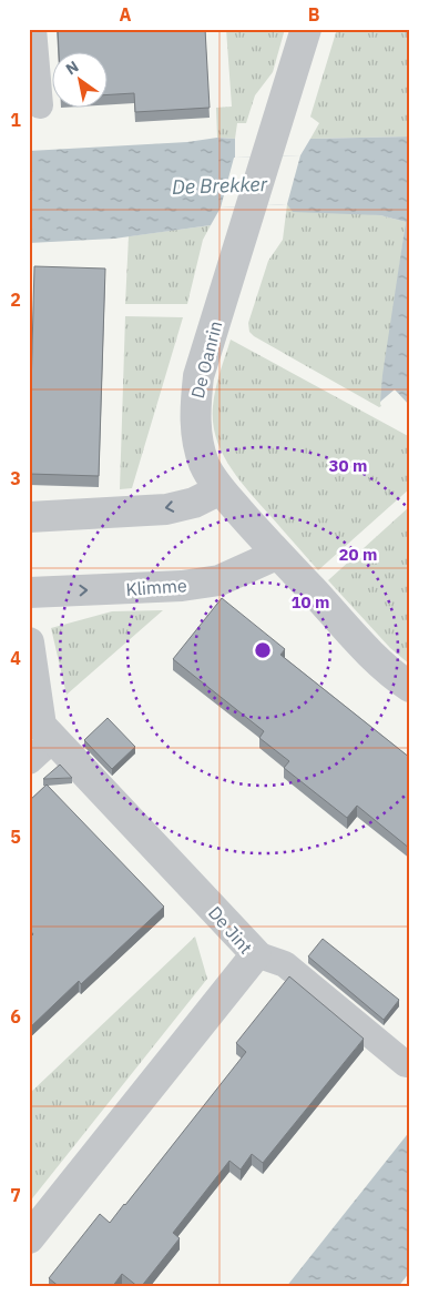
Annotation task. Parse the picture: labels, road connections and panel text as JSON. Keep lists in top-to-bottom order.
{
  "streets": {
    "street": ["De Oanrin", "Klimme", "De Jint"]
  },
  "crossings": [
    ["De Oanrin", "Klimme"]
  ],
  "water": ["De Brekker"],
  "north": "top left",
  "grid": {
    "columns": ["A", "B"],
    "rows": [
      "1",
      "2",
      "3",
      "4",
      "5",
      "6",
      "7"
    ]
  },
  "rings": ["30 m", "20 m", "10 m"]
}
